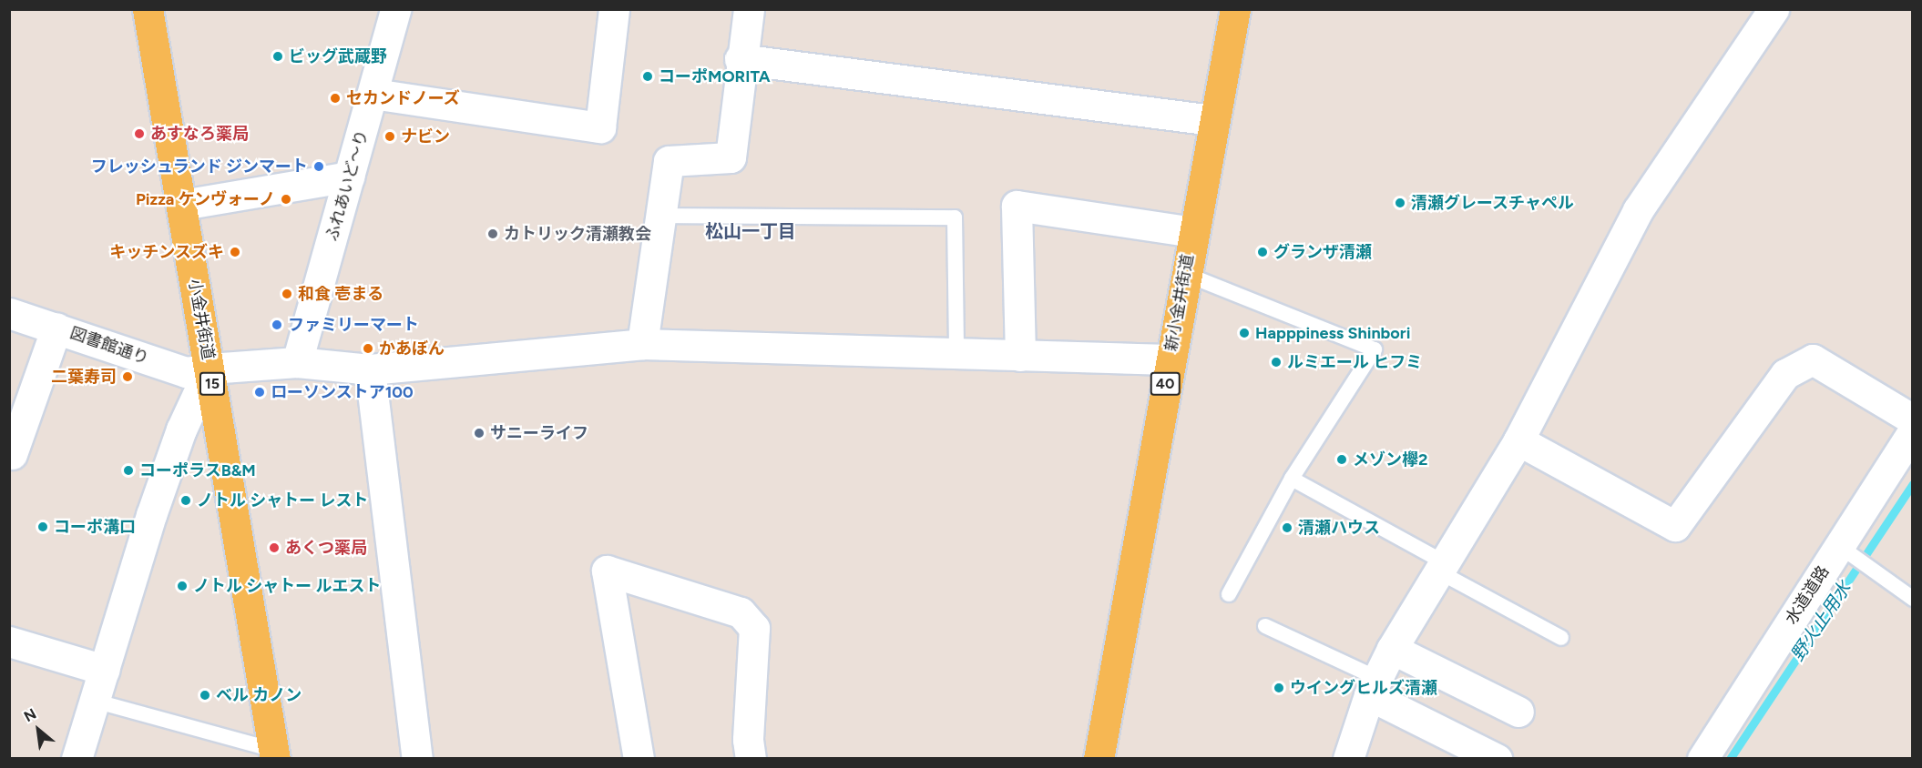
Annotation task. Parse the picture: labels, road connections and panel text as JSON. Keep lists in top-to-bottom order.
{
  "streets": {
    "main road": [
      "新小金井街道",
      "小金井街道",
      "15",
      "40"
    ],
    "street": ["ふれあいど～り", "図書館通り", "水道道路"]
  },
  "crossings": [
    ["ふれあいど～り", "図書館通り"],
    ["新小金井街道", "図書館通り"],
    ["小金井街道", "図書館通り"]
  ],
  "districts": ["松山一丁目"],
  "water": ["野火止用水"],
  "places": [
    "ビッグ武蔵野",
    "コーポMORITA",
    "セカンドノーズ",
    "あすなろ薬局",
    "ナビン",
    "フレッシュランド ジンマート",
    "Pizza ケンヴォーノ",
    "清瀬グレースチャペル",
    "カトリック清瀬教会",
    "キッチンスズキ",
    "グランザ清瀬",
    "和食 壱まる",
    "ファミリーマート",
    "Happpiness Shinbori",
    "かあぼん",
    "ルミエール ヒフミ",
    "二葉寿司",
    "ローソンストア100",
    "サニーライフ",
    "メゾン欅2",
    "コーポラスB&M",
    "ノトル シャトー レスト",
    "コーポ溝口",
    "清瀬ハウス",
    "あくつ薬局",
    "ノトル シャトー ルエスト",
    "ウイングヒルズ清瀬",
    "ベル カノン"
  ],
  "north": "top left"
}
